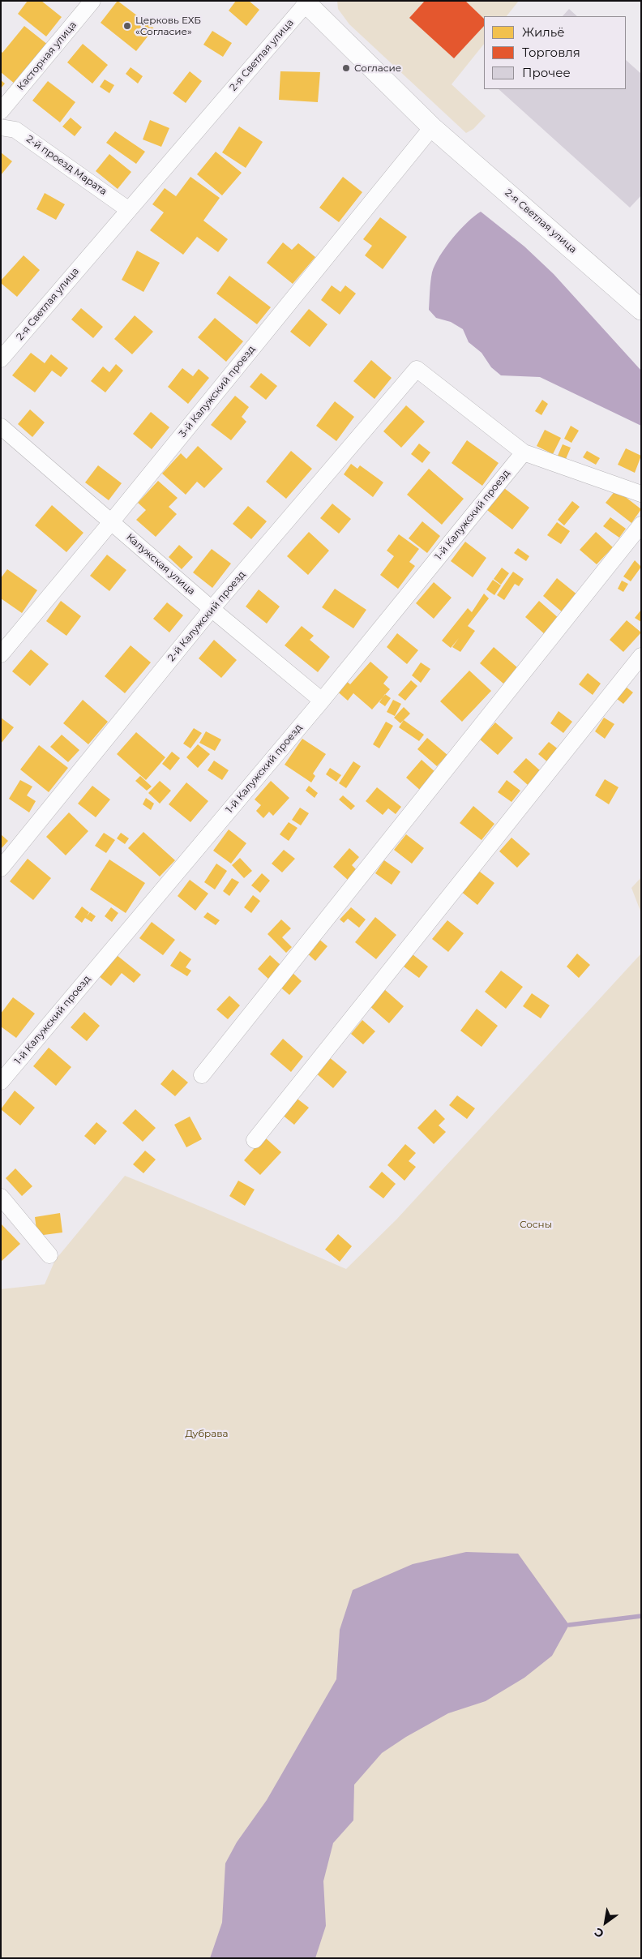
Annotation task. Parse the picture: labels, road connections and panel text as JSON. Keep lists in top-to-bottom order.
{
  "streets": {
    "street": [
      "2-я Светлая улица",
      "Касторная улица",
      "2-й проезд Марата",
      "3-й Калужский проезд",
      "1-й Калужский проезд",
      "Калужская улица",
      "2-й Калужский проезд"
    ]
  },
  "crossings": [
    ["2-я Светлая улица", "2-й проезд Марата"],
    ["2-я Светлая улица", "3-й Калужский проезд"],
    ["3-й Калужский проезд", "Калужская улица"],
    ["1-й Калужский проезд", "Калужская улица"],
    ["1-й Калужский проезд", "2-й Калужский проезд"],
    ["Калужская улица", "2-й Калужский проезд"]
  ],
  "parks": ["Сосны", "Дубрава"],
  "places": ["Церковь ЕХБ «Согласие»", "Согласие"],
  "legend": ["Жильё", "Торговля", "Прочее"],
  "north": "bottom left"
}
